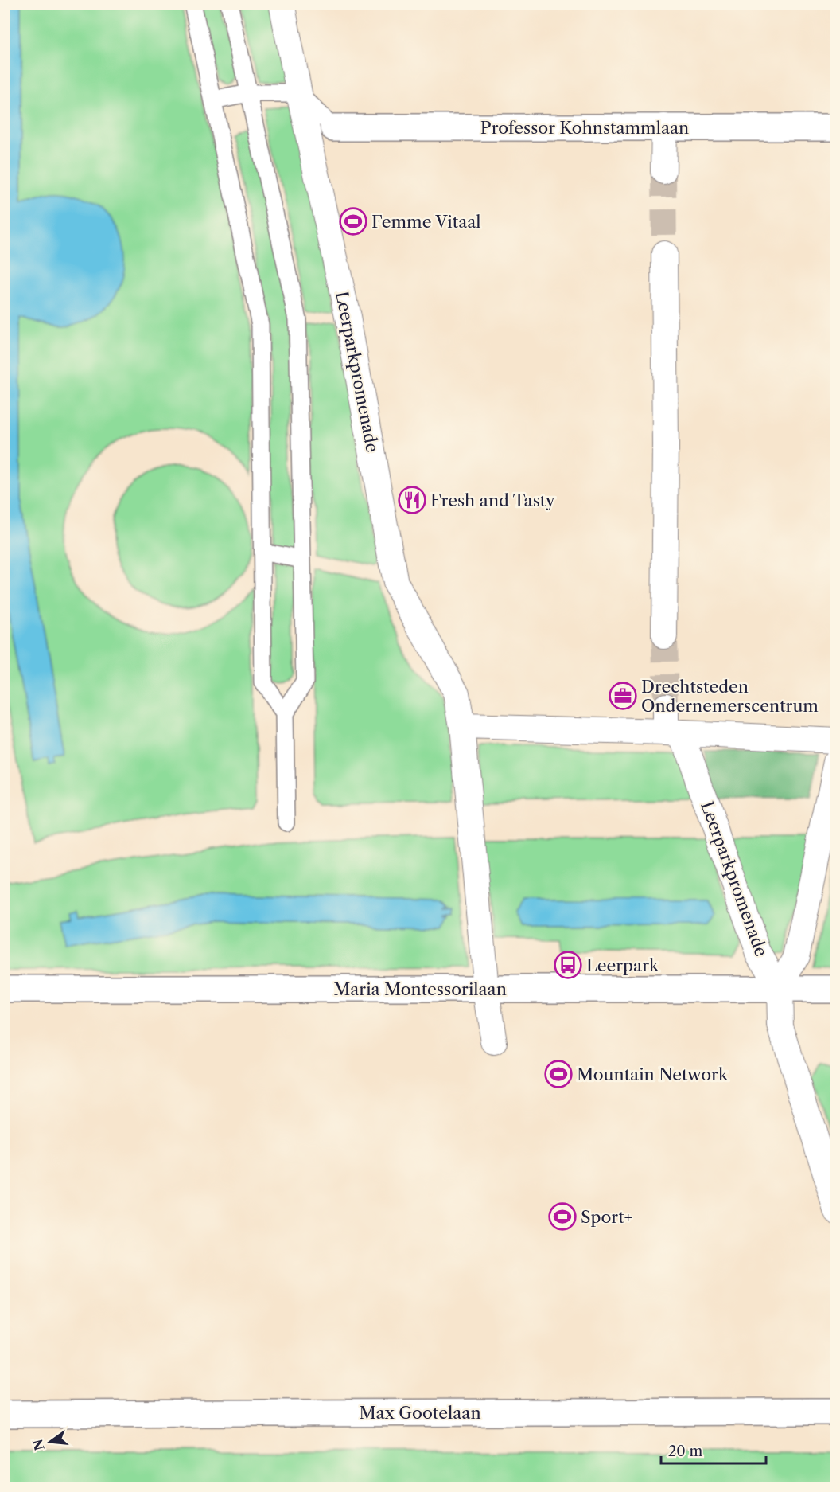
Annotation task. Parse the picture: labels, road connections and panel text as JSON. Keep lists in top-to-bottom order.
{
  "streets": {
    "street": [
      "Professor Kohnstammlaan",
      "Leerparkpromenade",
      "Maria Montessorilaan",
      "Max Gootelaan"
    ]
  },
  "crossings": [
    ["Leerparkpromenade", "Maria Montessorilaan"]
  ],
  "places": {
    "sports": ["Femme Vitaal", "Mountain Network", "Sport+"],
    "restaurant": ["Fresh and Tasty"],
    "office": ["Drechtsteden Ondernemerscentrum"],
    "bus stop": ["Leerpark"]
  },
  "scale_bar": "20 m",
  "north": "left"
}
